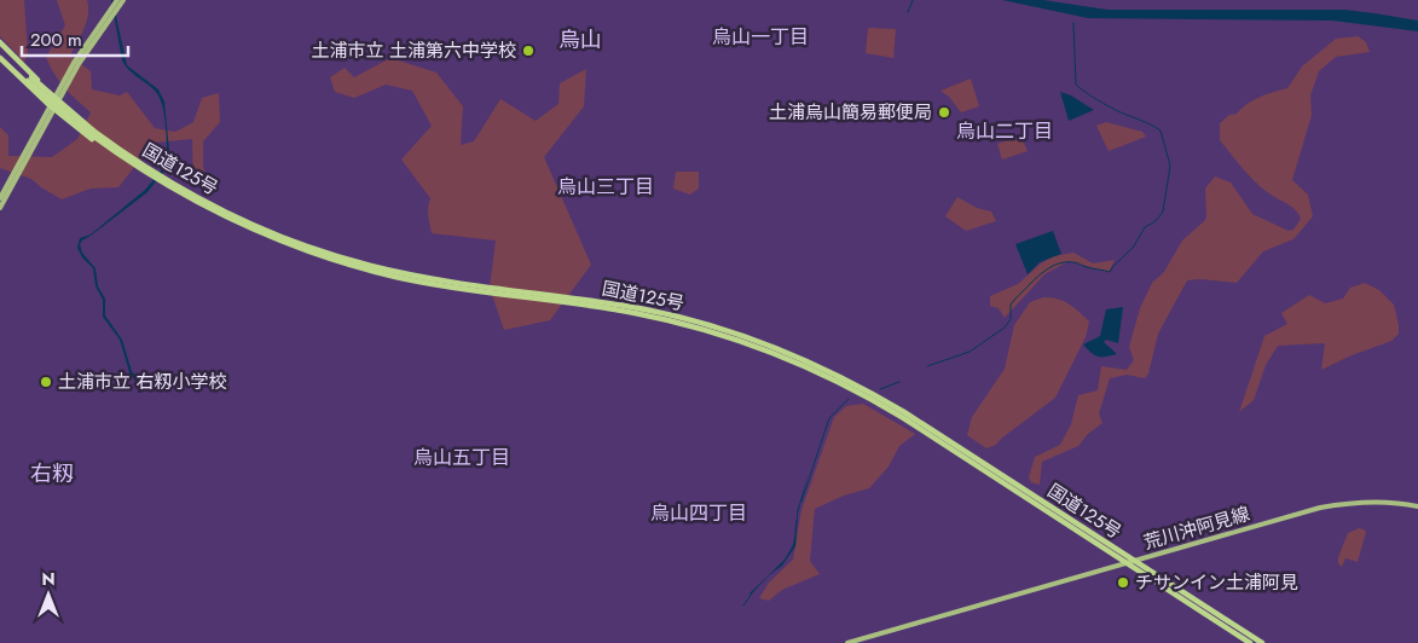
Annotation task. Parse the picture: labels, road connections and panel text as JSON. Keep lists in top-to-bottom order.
{
  "streets": {
    "highway": ["国道125号"],
    "main road": ["荒川沖阿見線"]
  },
  "crossings": [
    ["国道125号", "荒川沖阿見線"]
  ],
  "districts": [
    "烏山一丁目",
    "烏山",
    "烏山二丁目",
    "烏山三丁目",
    "烏山五丁目",
    "右籾",
    "烏山四丁目"
  ],
  "places": [
    "土浦市立 土浦第六中学校",
    "土浦烏山簡易郵便局",
    "土浦市立 右籾小学校",
    "チサンイン土浦阿見"
  ],
  "scale_bar": "200 m",
  "north": "top"
}
